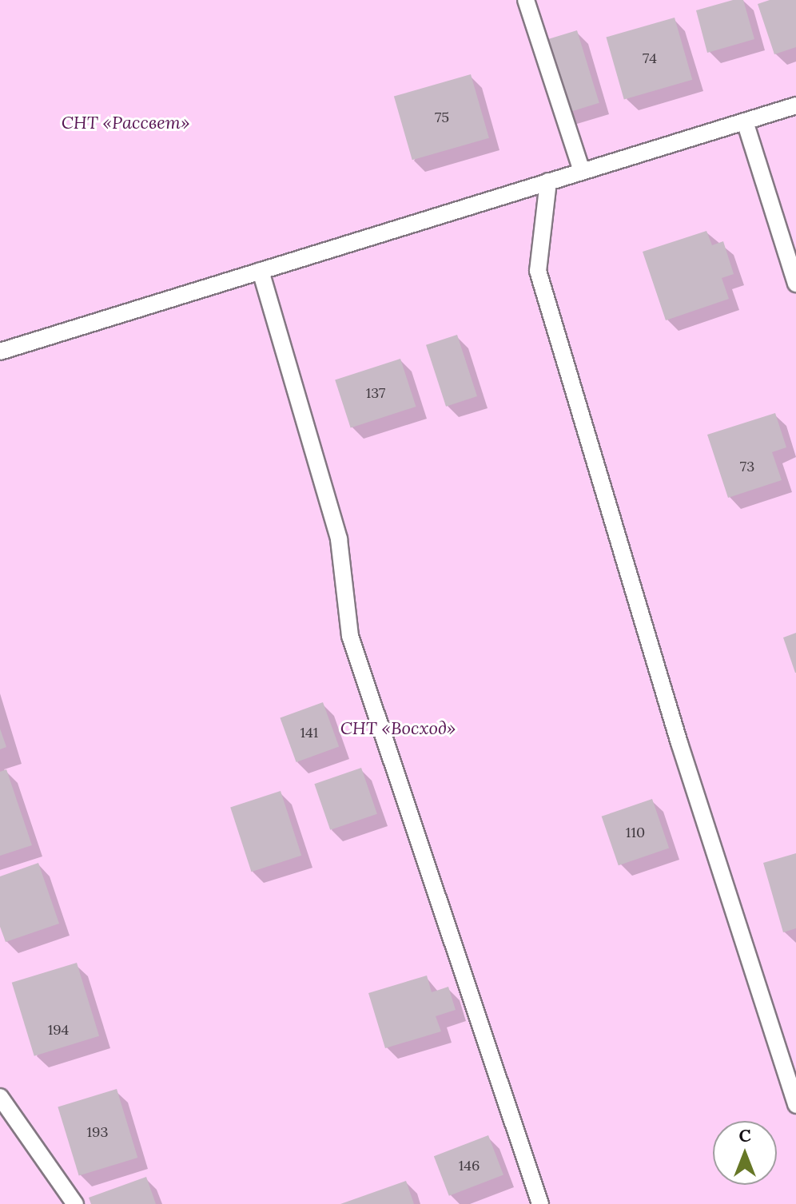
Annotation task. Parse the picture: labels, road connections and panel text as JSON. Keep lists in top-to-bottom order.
{
  "parks": ["СНТ «Рассвет»", "СНТ «Восход»"],
  "house_numbers": [
    "74",
    "75",
    "137",
    "73",
    "141",
    "110",
    "194",
    "193",
    "146"
  ],
  "north": "top"
}
